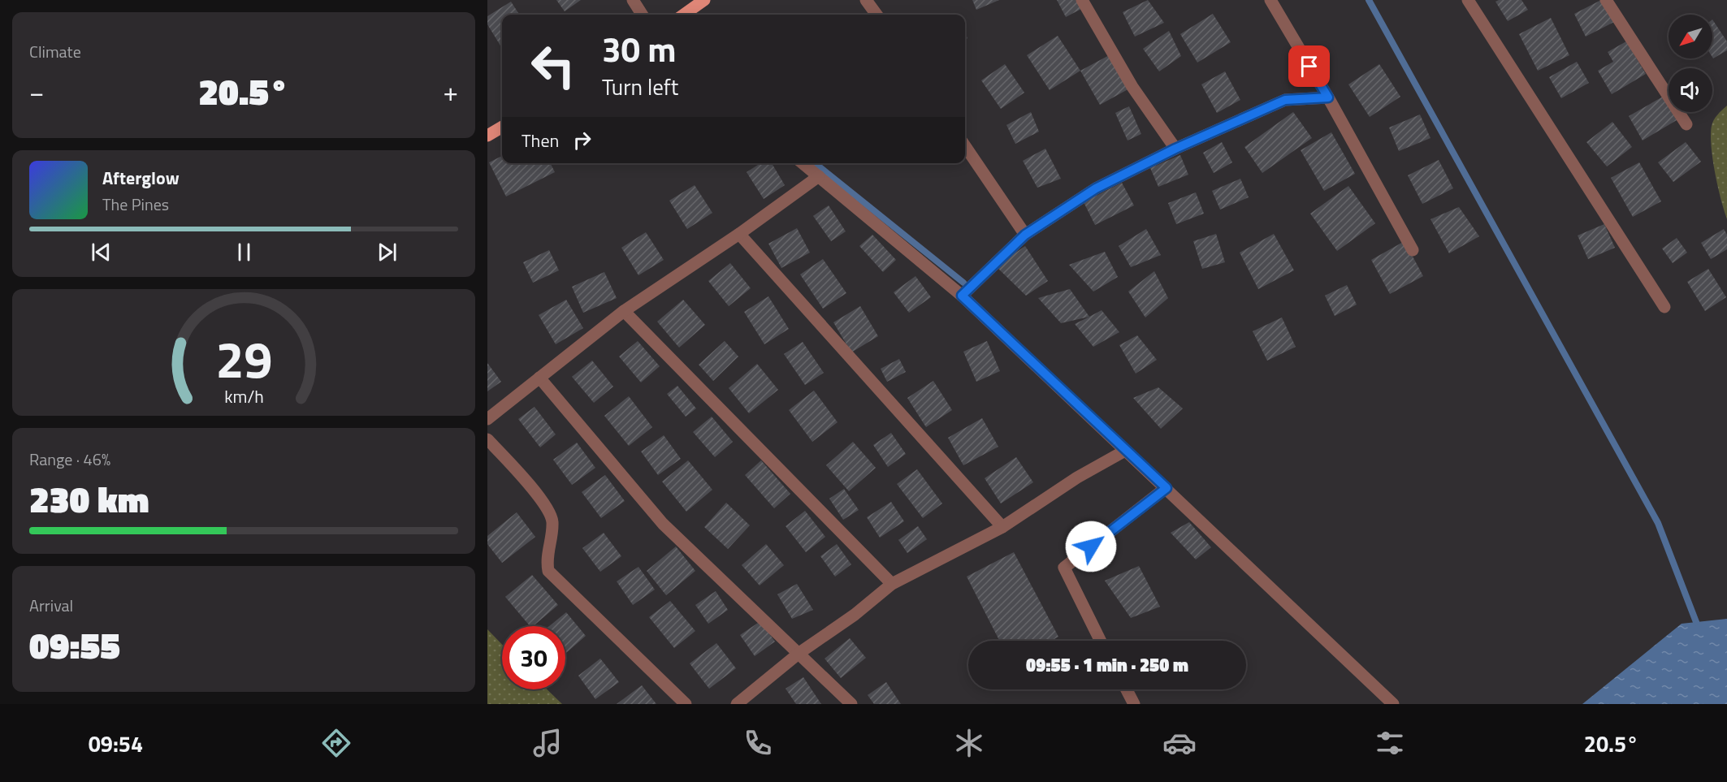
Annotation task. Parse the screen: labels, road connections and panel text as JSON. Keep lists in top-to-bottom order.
{
  "north": "bottom left",
  "page": {
    "tile": [
      "Climate",
      ["Range · 46%", "230 km"],
      ["Arrival", "09:55"]
    ],
    "turn": ["30 m", "Turn left"],
    "heat": ["−", "20.5°", "+"],
    "then": "Then",
    "song": ["Afterglow", "The Pines"],
    "limit": "30",
    "trip": "09:55 · 1 min · 250 m",
    "tabs": ["09:54", "20.5°"],
    "gauge": ["29", "km/h"]
  }
}
